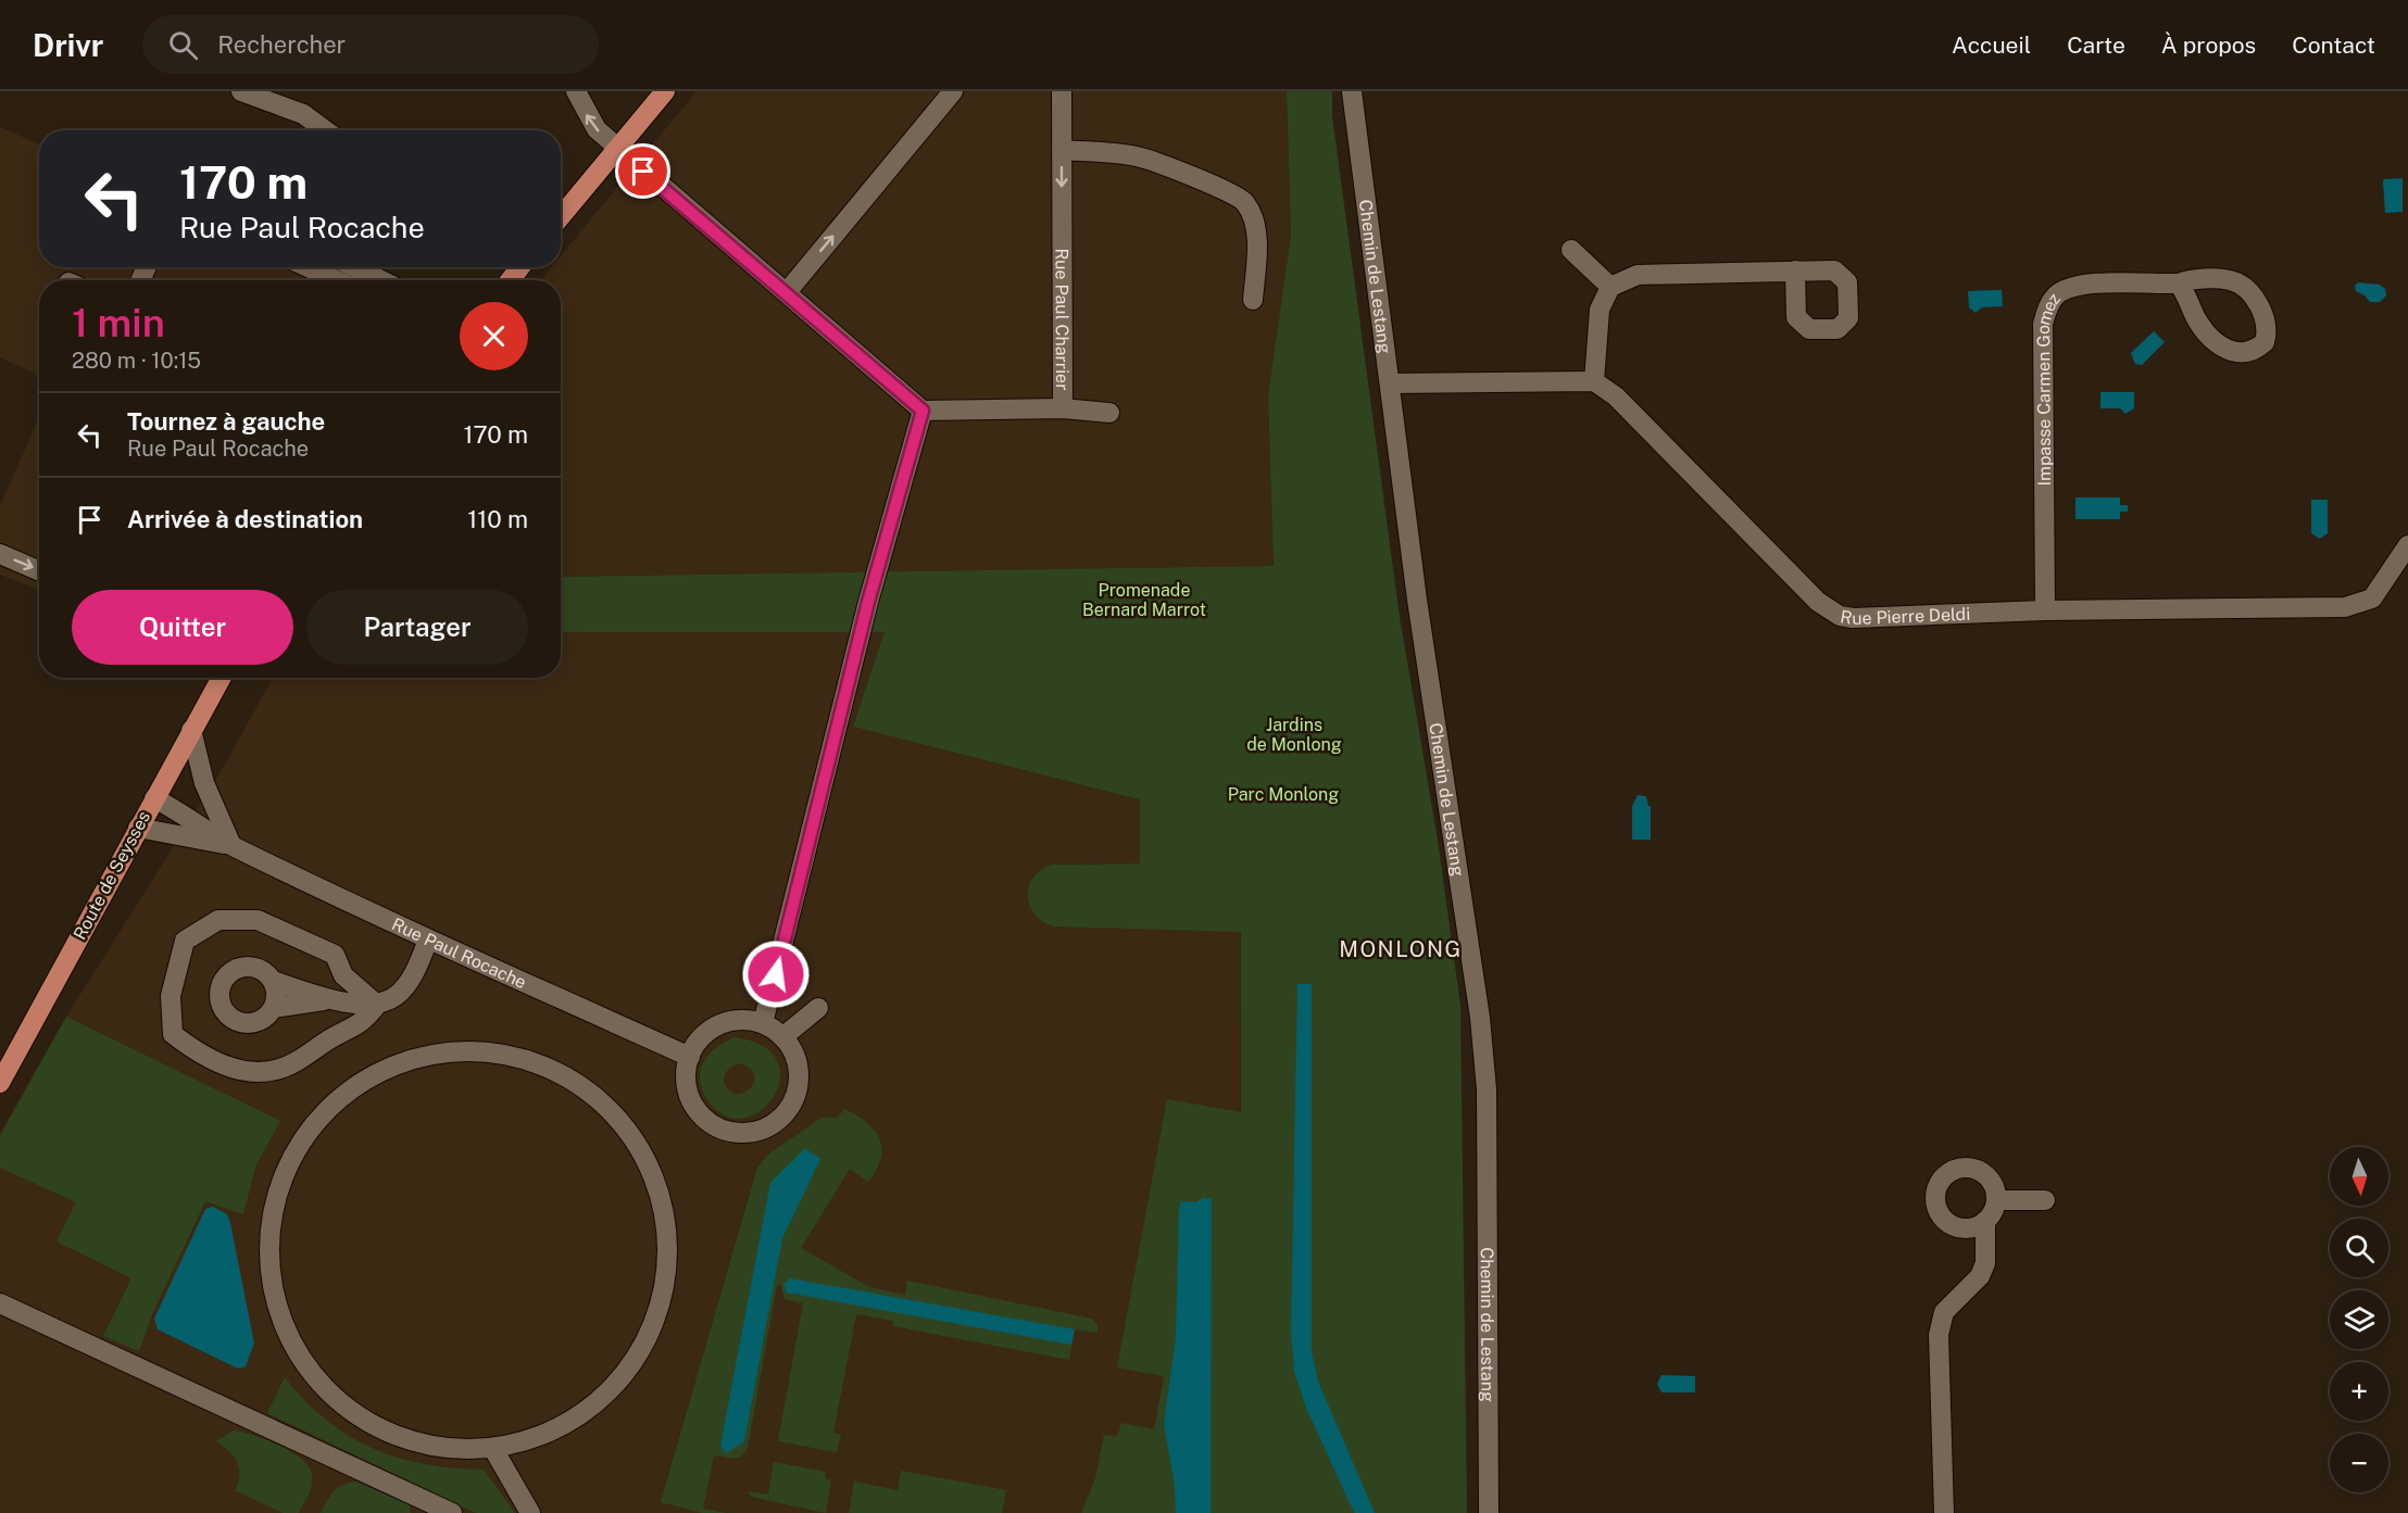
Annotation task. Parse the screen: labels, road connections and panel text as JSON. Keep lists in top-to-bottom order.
{
  "streets": {
    "main road": ["Route de Seysses"],
    "street": [
      "Chemin de Lestang",
      "Rue Paul Charrier",
      "Impasse Carmen Gomez",
      "Rue Pierre Deldi",
      "Rue Paul Rocache"
    ]
  },
  "crossings": [
    ["Impasse Carmen Gomez", "Rue Pierre Deldi"],
    ["Route de Seysses", "Rue Paul Rocache"]
  ],
  "one_way": ["Rue Paul Charrier"],
  "districts": ["MONLONG"],
  "parks": ["Promenade Bernard Marrot", "Jardins de Monlong", "Parc Monlong"],
  "north": "bottom",
  "page": {
    "header": "Drivr",
    "search": "Rechercher",
    "nav": [
      "Accueil",
      "Carte",
      "À propos",
      "Contact"
    ],
    "turn": ["170 m", "Rue Paul Rocache"],
    "heading": ["1 min", "280 m · 10:15"],
    "list": [
      {
        "name": "Tournez à gauche",
        "note": "Rue Paul Rocache",
        "value": "170 m"
      },
      {
        "name": "Arrivée à destination",
        "value": "110 m"
      }
    ],
    "buttons": ["Quitter", "Partager"],
    "map_buttons": ["+", "−"]
  }
}
